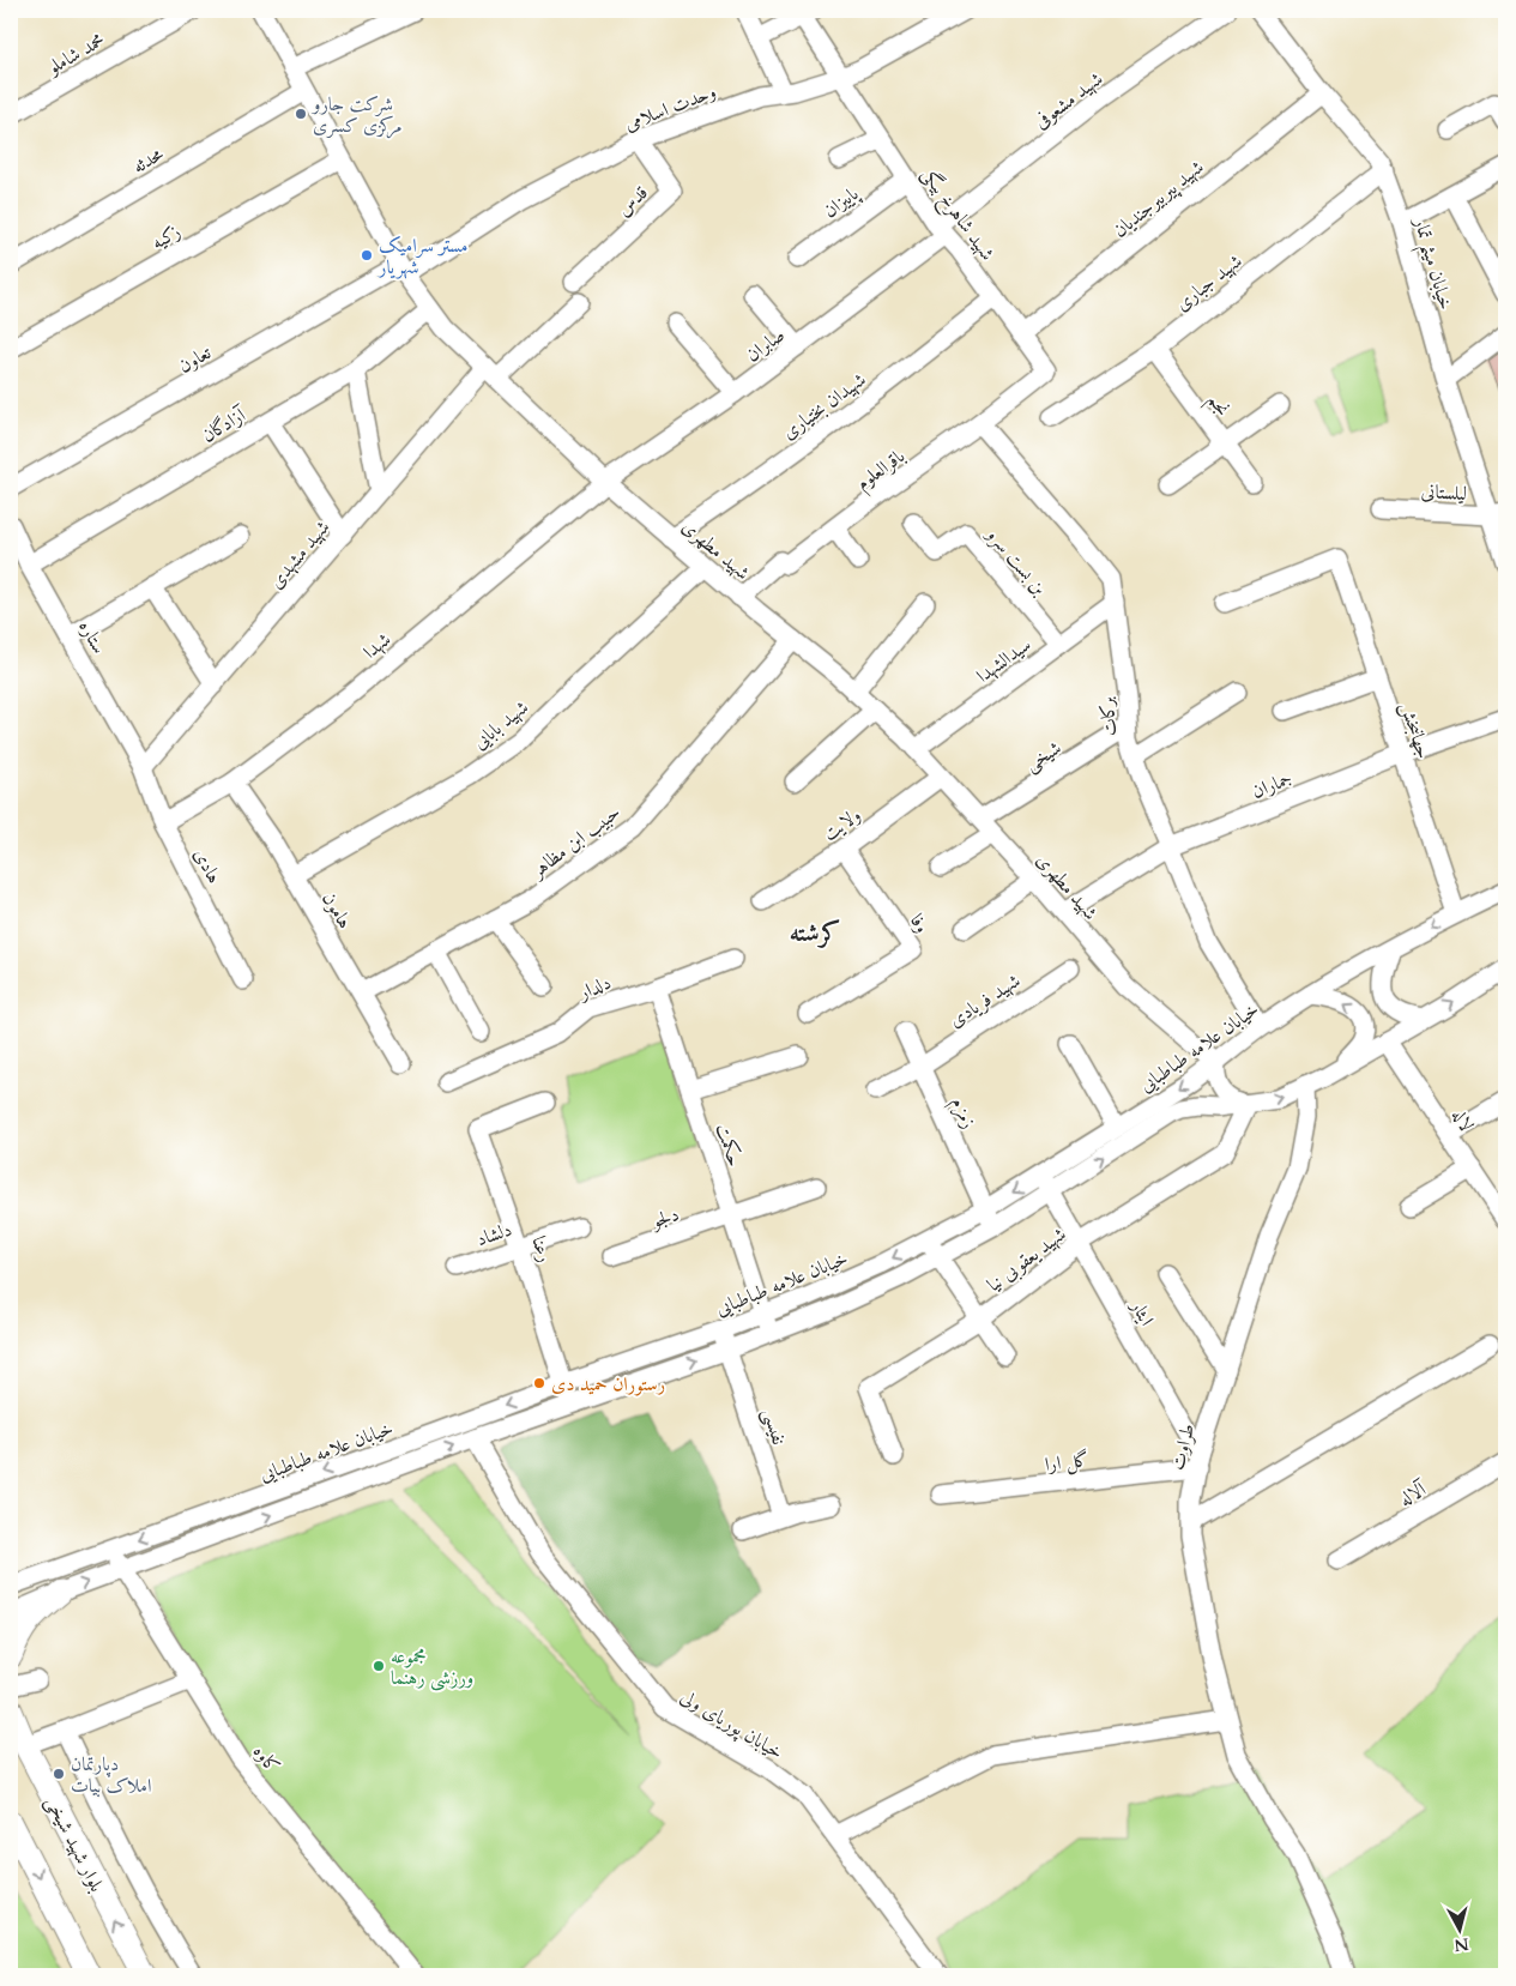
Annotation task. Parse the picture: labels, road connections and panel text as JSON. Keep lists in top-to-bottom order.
{
  "streets": {
    "main road": ["بلوار شهید شیخی"],
    "street": [
      "محمد شاملو",
      "شهید مشعوفی",
      "وحدت اسلامی",
      "محدثه",
      "شهید پیربیرجندیان",
      "قدس",
      "پاییزان",
      "شهید شاهرخ بیگی",
      "زکیه",
      "خیابان میثم تمار",
      "شهید جباری",
      "صابران",
      "تعاون",
      "نجم",
      "شهیدان بختیاری",
      "آزادگان",
      "باقرالعلوم",
      "لیلستانی",
      "شهید مطهری",
      "شهید مشهدی",
      "بن بست سرو",
      "ستاره",
      "شهدا",
      "سیدالشهدا",
      "برکات",
      "شهید بابایی",
      "جهانبخش",
      "شیخی",
      "جماران",
      "ولایت",
      "حبیب ابن مظاهر",
      "هادی",
      "هامون",
      "وفا",
      "دلدار",
      "شهید فریادی",
      "خیابان علامه طباطبایی",
      "زمزم",
      "لاله",
      "حکمت",
      "دلجو",
      "دلشاد",
      "رعنا",
      "شهید یعقوبی نیا",
      "ایثار",
      "نفیسی",
      "طراوت",
      "گل ارا",
      "آلاله",
      "خیابان پوریای ولی",
      "کاوه"
    ]
  },
  "crossings": [
    ["شهید مشعوفی", "شهید شاهرخ بیگی"],
    ["شهید مشعوفی", "صابران"],
    ["وحدت اسلامی", "قدس"],
    ["وحدت اسلامی", "شهید شاهرخ بیگی"],
    ["وحدت اسلامی", "تعاون"],
    ["وحدت اسلامی", "شهید مطهری"],
    ["محدثه", "شهید مطهری"],
    ["شهید پیربیرجندیان", "شهید شاهرخ بیگی"],
    ["شهید پیربیرجندیان", "خیابان میثم تمار"],
    ["پاییزان", "شهید شاهرخ بیگی"],
    ["شهید شاهرخ بیگی", "صابران"],
    ["شهید شاهرخ بیگی", "شهیدان بختیاری"],
    ["شهید شاهرخ بیگی", "باقرالعلوم"],
    ["زکیه", "شهید مطهری"],
    ["خیابان میثم تمار", "شهید جباری"],
    ["خیابان میثم تمار", "لیلستانی"],
    ["شهید جباری", "نجم"],
    ["صابران", "شهید مطهری"],
    ["صابران", "شهدا"],
    ["تعاون", "شهید مطهری"],
    ["شهیدان بختیاری", "شهید مطهری"],
    ["آزادگان", "شهید مطهری"],
    ["آزادگان", "ستاره"],
    ["باقرالعلوم", "شهید مطهری"],
    ["باقرالعلوم", "برکات"],
    ["شهید مطهری", "شهید مشهدی"],
    ["شهید مطهری", "شهدا"],
    ["شهید مطهری", "سیدالشهدا"],
    ["شهید مطهری", "شهید بابایی"],
    ["شهید مطهری", "شیخی"],
    ["شهید مطهری", "جماران"],
    ["شهید مطهری", "ولایت"],
    ["شهید مطهری", "حبیب ابن مظاهر"],
    ["شهید مطهری", "خیابان علامه طباطبایی"],
    ["شهید مشهدی", "ستاره"],
    ["شهید مشهدی", "هادی"],
    ["بن بست سرو", "سیدالشهدا"],
    ["ستاره", "هادی"],
    ["شهدا", "هادی"],
    ["شهدا", "هامون"],
    ["سیدالشهدا", "برکات"],
    ["برکات", "شیخی"],
    ["برکات", "جماران"],
    ["برکات", "خیابان علامه طباطبایی"],
    ["شهید بابایی", "هامون"],
    ["جهانبخش", "جماران"],
    ["جهانبخش", "خیابان علامه طباطبایی"],
    ["ولایت", "وفا"],
    ["حبیب ابن مظاهر", "هامون"],
    ["دلدار", "حکمت"],
    ["شهید فریادی", "زمزم"],
    ["خیابان علامه طباطبایی", "زمزم"],
    ["خیابان علامه طباطبایی", "لاله"],
    ["خیابان علامه طباطبایی", "حکمت"],
    ["خیابان علامه طباطبایی", "رعنا"],
    ["خیابان علامه طباطبایی", "شهید یعقوبی نیا"],
    ["خیابان علامه طباطبایی", "ایثار"],
    ["خیابان علامه طباطبایی", "نفیسی"],
    ["خیابان علامه طباطبایی", "طراوت"],
    ["خیابان علامه طباطبایی", "خیابان پوریای ولی"],
    ["خیابان علامه طباطبایی", "کاوه"],
    ["حکمت", "دلجو"],
    ["دلشاد", "رعنا"],
    ["شهید یعقوبی نیا", "ایثار"],
    ["ایثار", "طراوت"],
    ["ایثار", "گل ارا"],
    ["طراوت", "گل ارا"]
  ],
  "districts": ["کرشته"],
  "places": [
    "شرکت جارو مرکزی کسری",
    "مستر سرامیک شهریار",
    "رستوران حمید دی",
    "مجموعه ورزشی رهنما",
    "دپارتمان املاک بیات"
  ],
  "north": "bottom"
}
